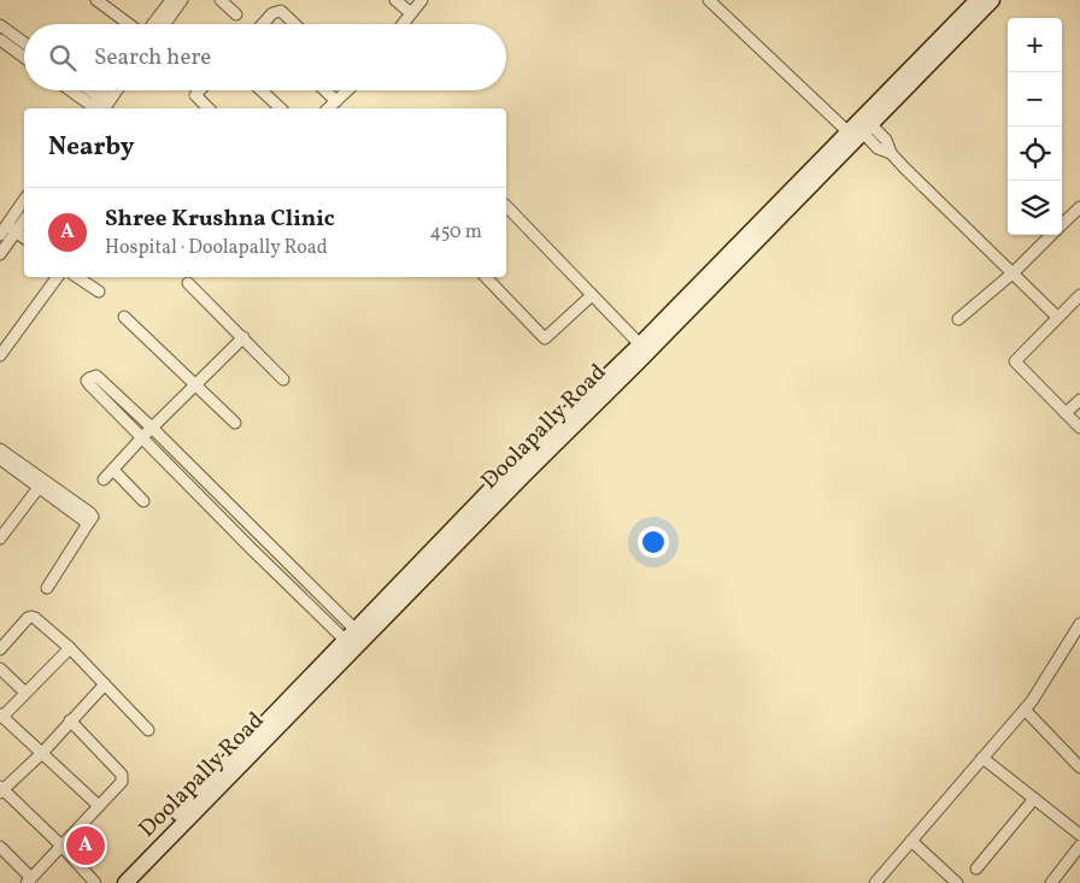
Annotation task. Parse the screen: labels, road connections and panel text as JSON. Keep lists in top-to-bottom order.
{
  "streets": {
    "main road": ["Doolapally Road"]
  },
  "page": {
    "map_buttons": ["+", "−"],
    "search": "Search here",
    "heading": "Nearby",
    "list": [
      {
        "mark": "A",
        "name": "Shree Krushna Clinic",
        "note": "Hospital · Doolapally Road",
        "value": "450 m"
      }
    ],
    "pins": "A"
  }
}
